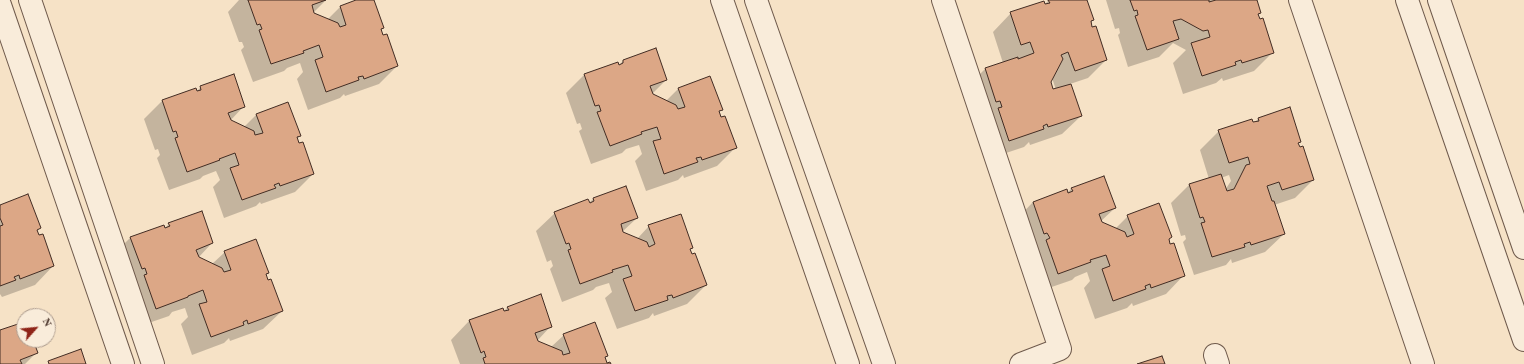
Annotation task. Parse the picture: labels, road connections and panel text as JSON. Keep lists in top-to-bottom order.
{
  "north": "top right"
}
